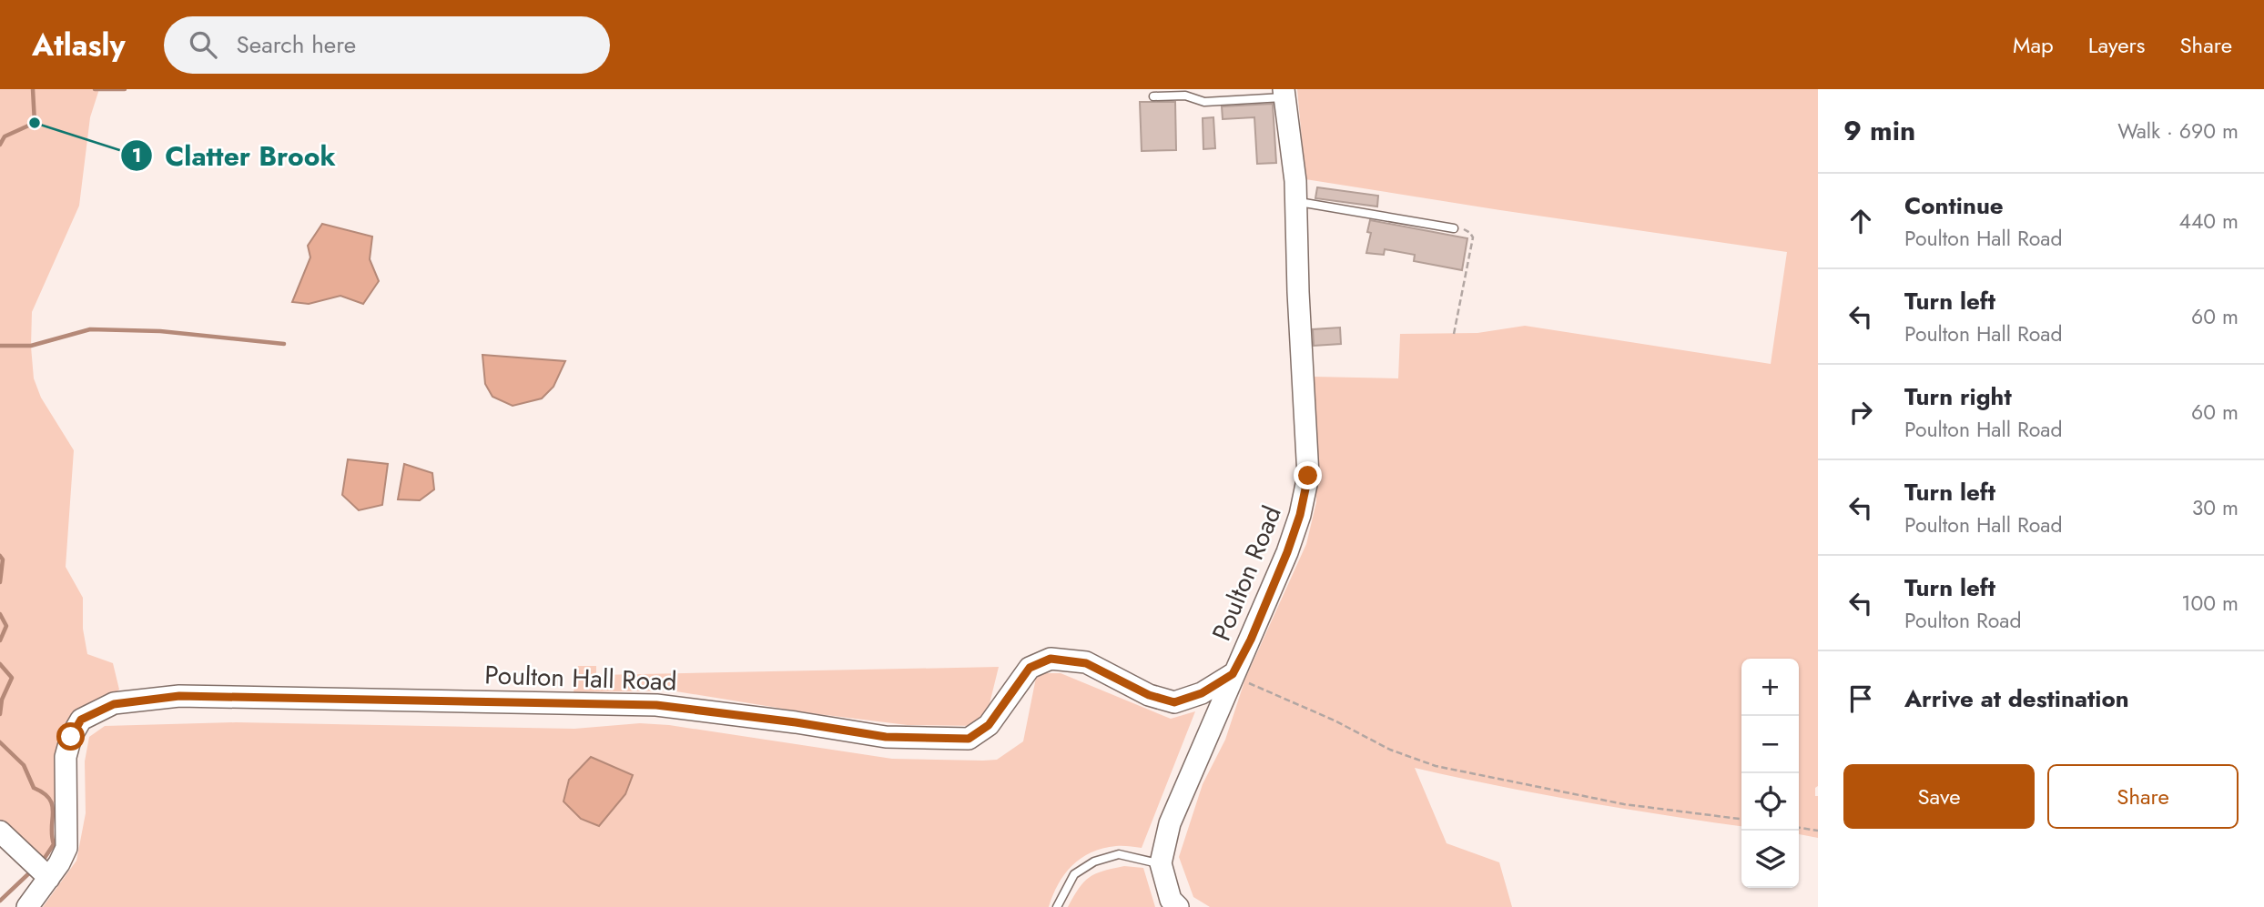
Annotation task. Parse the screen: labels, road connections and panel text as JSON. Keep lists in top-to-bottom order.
{
  "streets": {
    "street": ["Poulton Road", "Poulton Hall Road"]
  },
  "crossings": [
    ["Poulton Road", "Poulton Hall Road"]
  ],
  "places": ["Clatter Brook"],
  "page": {
    "header": "Atlasly",
    "search": "Search here",
    "nav": ["Map", "Layers", "Share"],
    "heading": ["9 min", "Walk · 690 m"],
    "list": [
      ["Continue", "Poulton Hall Road", "440 m"],
      ["Turn left", "Poulton Hall Road", "60 m"],
      ["Turn right", "Poulton Hall Road", "60 m"],
      ["Turn left", "Poulton Hall Road", "30 m"],
      ["Turn left", "Poulton Road", "100 m"],
      "Arrive at destination"
    ],
    "map_buttons": ["+", "−"],
    "buttons": ["Save", "Share"]
  }
}
